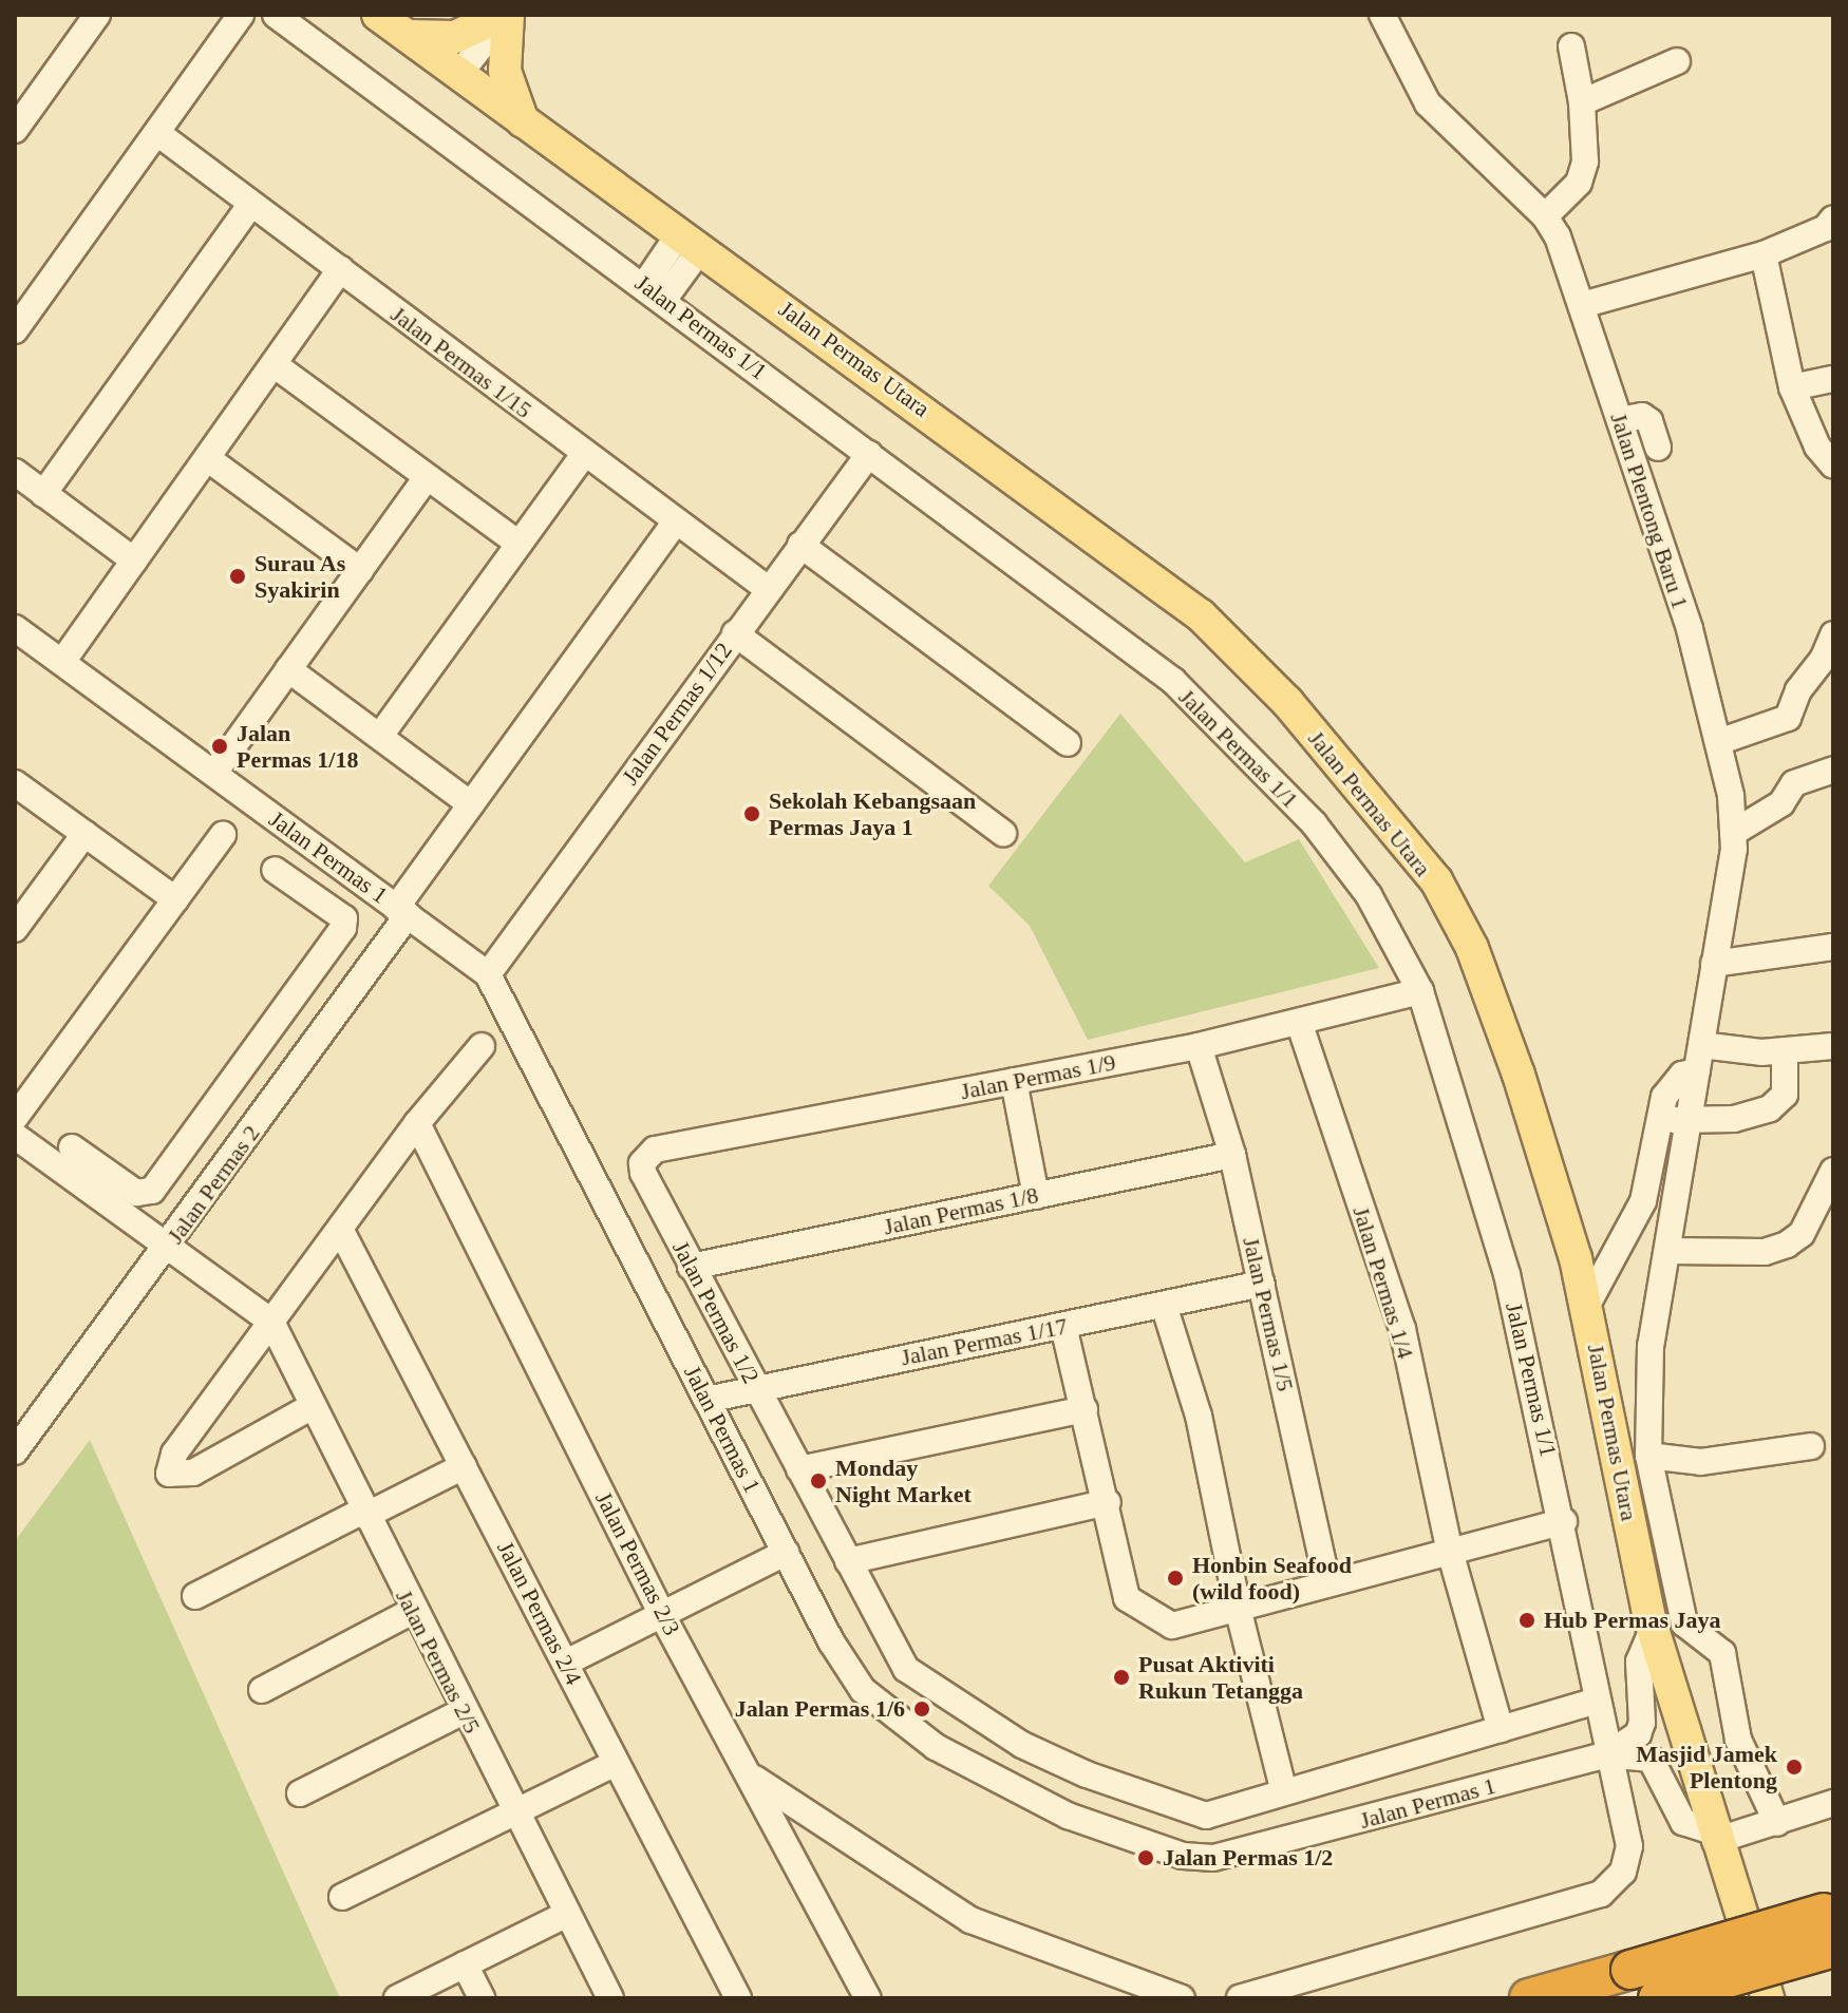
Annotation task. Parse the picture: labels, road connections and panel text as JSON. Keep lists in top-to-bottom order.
{
  "streets": {
    "main road": ["Jalan Permas Utara"],
    "street": [
      "Jalan Permas 1/1",
      "Jalan Permas 1/15",
      "Jalan Plentong Baru 1",
      "Jalan Permas 1/12",
      "Jalan Permas 1",
      "Jalan Permas 1/9",
      "Jalan Permas 2",
      "Jalan Permas 1/8",
      "Jalan Permas 1/4",
      "Jalan Permas 1/2",
      "Jalan Permas 1/5",
      "Jalan Permas 1/17",
      "Jalan Permas 2/3",
      "Jalan Permas 2/4",
      "Jalan Permas 2/5"
    ]
  },
  "crossings": [
    ["Jalan Permas 1/1", "Jalan Permas 1/12"],
    ["Jalan Permas 1/1", "Jalan Permas 1"],
    ["Jalan Permas 1/1", "Jalan Permas 1/9"],
    ["Jalan Permas 1/1", "Jalan Permas 1/2"],
    ["Jalan Permas Utara", "Jalan Permas 1"],
    ["Jalan Permas 1/15", "Jalan Permas 1/12"],
    ["Jalan Permas 1/15", "Jalan Permas 2"],
    ["Jalan Permas 1/12", "Jalan Permas 1"],
    ["Jalan Permas 1", "Jalan Permas 2"],
    ["Jalan Permas 1", "Jalan Permas 1/17"],
    ["Jalan Permas 1/9", "Jalan Permas 1/4"],
    ["Jalan Permas 1/9", "Jalan Permas 1/2"],
    ["Jalan Permas 1/9", "Jalan Permas 1/5"],
    ["Jalan Permas 1/8", "Jalan Permas 1/2"],
    ["Jalan Permas 1/8", "Jalan Permas 1/5"],
    ["Jalan Permas 1/4", "Jalan Permas 1/2"],
    ["Jalan Permas 1/2", "Jalan Permas 1/17"],
    ["Jalan Permas 1/5", "Jalan Permas 1/17"]
  ],
  "places": [
    "Surau As Syakirin",
    "Jalan Permas 1/18",
    "Sekolah Kebangsaan Permas Jaya 1",
    "Monday Night Market",
    "Honbin Seafood (wild food)",
    "Hub Permas Jaya",
    "Pusat Aktiviti Rukun Tetangga",
    "Jalan Permas 1/6",
    "Masjid Jamek Plentong",
    "Jalan Permas 1/2"
  ]
}
